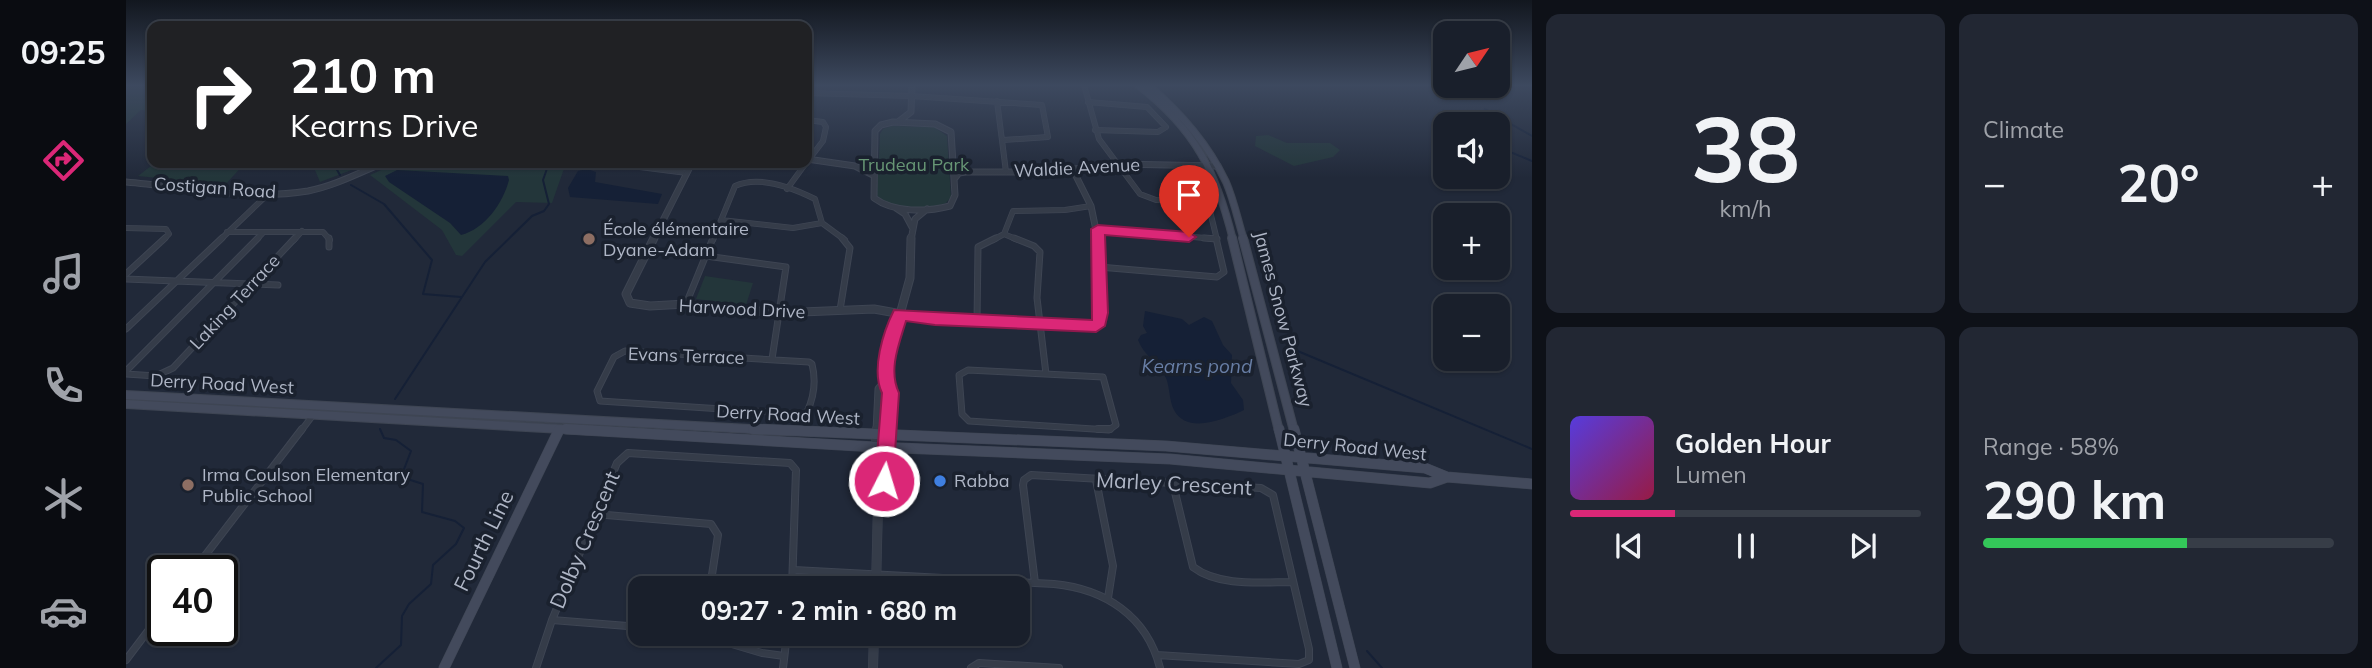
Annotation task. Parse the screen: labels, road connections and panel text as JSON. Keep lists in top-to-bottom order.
{
  "streets": {
    "main road": ["James Snow Parkway", "Derry Road West", "Fourth Line"],
    "street": [
      "Waldie Avenue",
      "Costigan Road",
      "Laking Terrace",
      "Harwood Drive",
      "Evans Terrace",
      "Marley Crescent",
      "Dolby Crescent"
    ]
  },
  "crossings": [
    ["Waldie Avenue", "James Snow Parkway"],
    ["James Snow Parkway", "Derry Road West"],
    ["Derry Road West", "Fourth Line"]
  ],
  "water": ["Kearns pond"],
  "parks": ["Trudeau Park"],
  "places": ["École élémentaire Dyane-Adam", "Rabba", "Irma Coulson Elementary Public School"],
  "north": "top right",
  "page": {
    "tabs": "09:25",
    "tile": [
      ["38", "km/h"],
      "Climate",
      ["Range · 58%", "290 km"]
    ],
    "map_buttons": ["+", "−"],
    "turn": ["210 m", "Kearns Drive"],
    "heat": ["−", "20°", "+"],
    "song": ["Golden Hour", "Lumen"],
    "limit": "40",
    "trip": "09:27 · 2 min · 680 m"
  }
}
